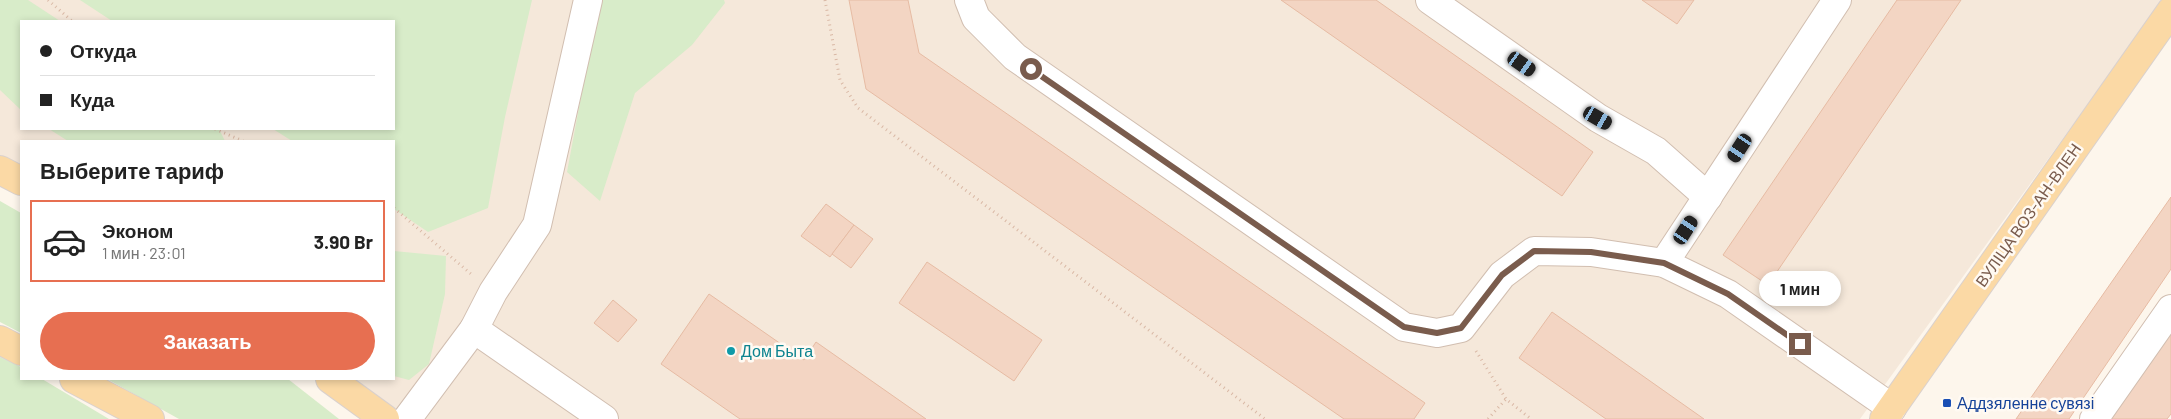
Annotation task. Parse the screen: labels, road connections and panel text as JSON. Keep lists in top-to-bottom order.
{
  "streets": {
    "main road": ["ВУЛІЦА ВОЗ-АН-ВЛЕН"]
  },
  "places": {
    "other": ["Дом Быта"],
    "transit": ["Аддзяленне сувязі"]
  },
  "page": {
    "banner": ["Откуда", "Куда"],
    "heading": "Выберите тариф",
    "list": [
      {
        "name": "Эконом",
        "note": "1 мин · 23:01",
        "value": "3.90 Br"
      }
    ],
    "bubble": "1 мин",
    "buttons": "Заказать"
  }
}
